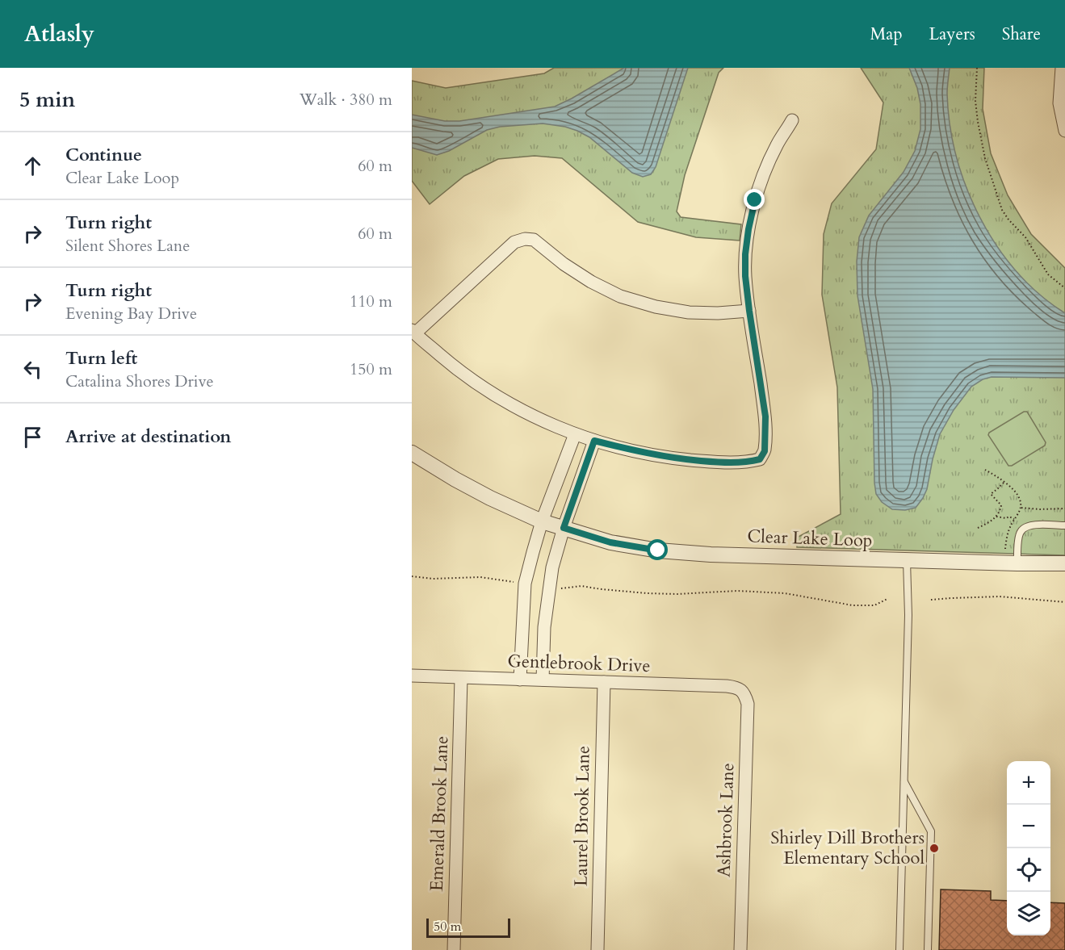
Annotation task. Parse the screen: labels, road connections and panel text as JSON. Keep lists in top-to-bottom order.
{
  "streets": {
    "street": [
      "Clear Lake Loop",
      "Gentlebrook Drive",
      "Emerald Brook Lane",
      "Laurel Brook Lane",
      "Ashbrook Lane"
    ]
  },
  "crossings": [
    ["Gentlebrook Drive", "Emerald Brook Lane"],
    ["Gentlebrook Drive", "Laurel Brook Lane"],
    ["Gentlebrook Drive", "Ashbrook Lane"]
  ],
  "places": ["Shirley Dill Brothers Elementary School"],
  "scale_bar": "50 m",
  "page": {
    "header": "Atlasly",
    "nav": ["Map", "Layers", "Share"],
    "heading": ["5 min", "Walk · 380 m"],
    "list": [
      ["Continue", "Clear Lake Loop", "60 m"],
      ["Turn right", "Silent Shores Lane", "60 m"],
      ["Turn right", "Evening Bay Drive", "110 m"],
      ["Turn left", "Catalina Shores Drive", "150 m"],
      "Arrive at destination"
    ],
    "map_buttons": ["+", "−"],
    "scale": "50 m"
  }
}
